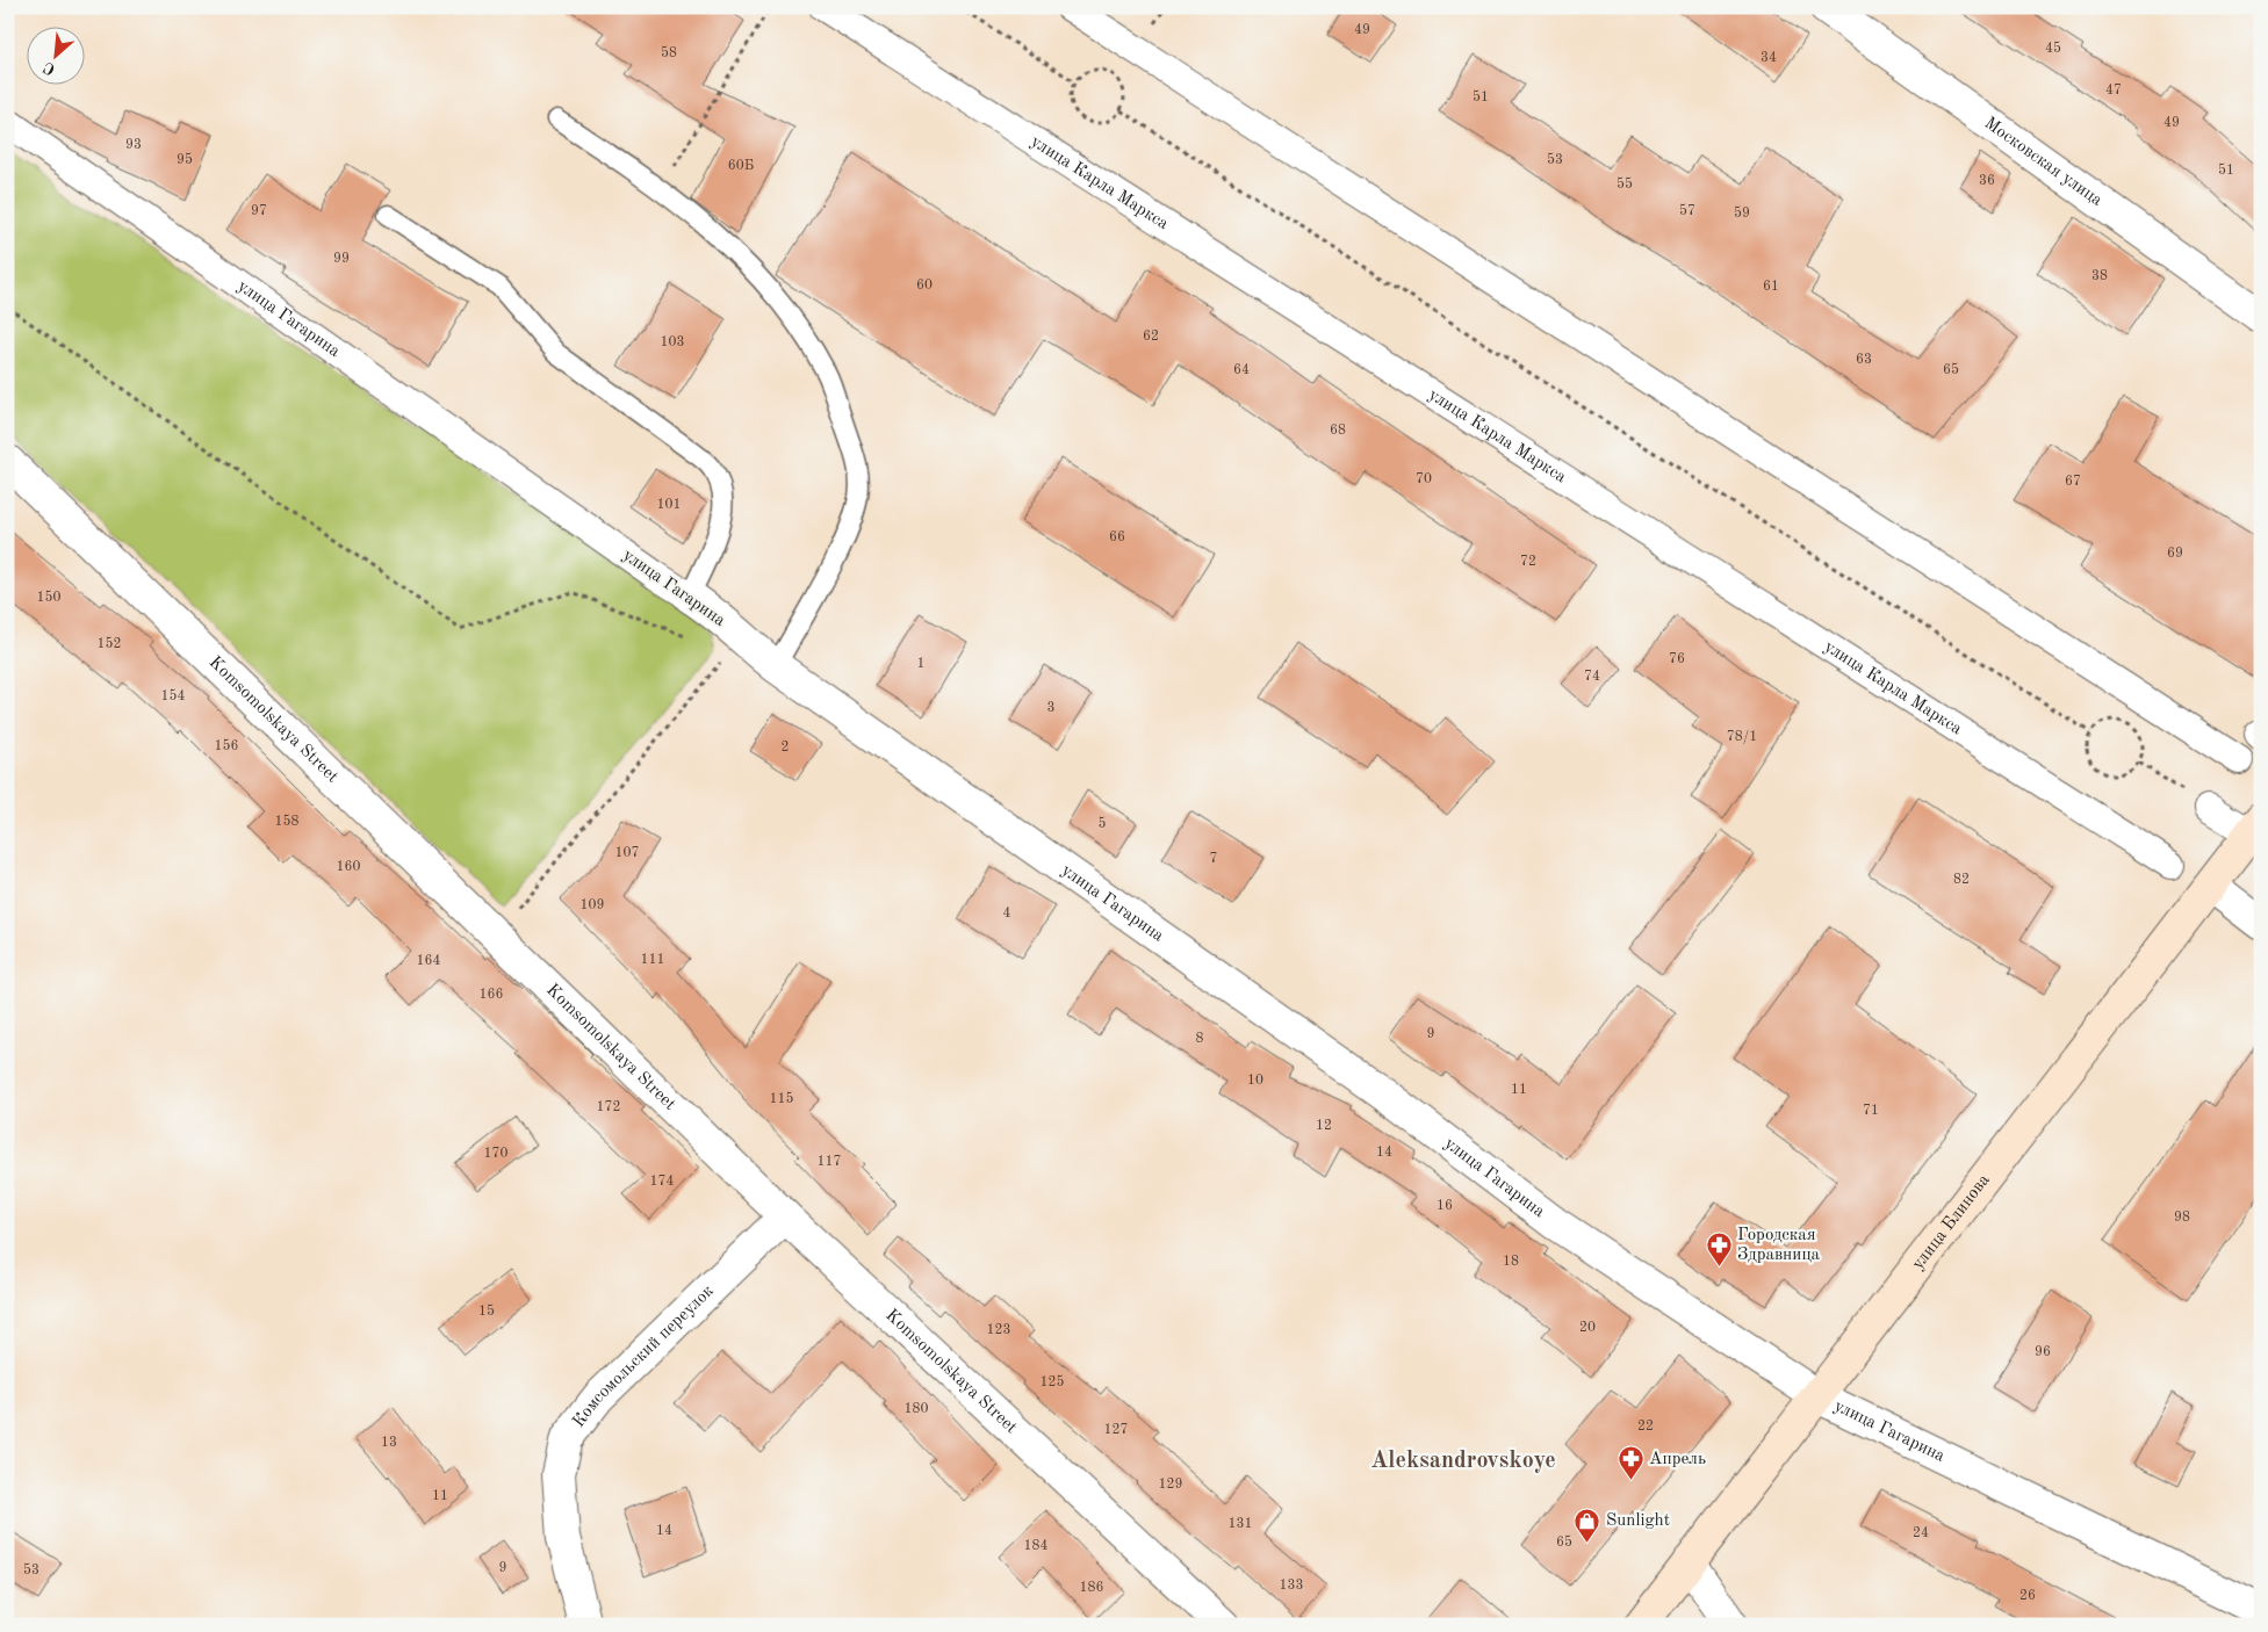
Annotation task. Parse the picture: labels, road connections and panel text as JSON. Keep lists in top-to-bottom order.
{
  "streets": {
    "main road": ["улица Блинова"],
    "street": [
      "Московская улица",
      "улица Карла Маркса",
      "улица Гагарина",
      "Komsomolskaya Street",
      "Комсомольский переулок"
    ]
  },
  "crossings": [
    ["улица Гагарина", "улица Блинова"],
    ["Komsomolskaya Street", "Комсомольский переулок"]
  ],
  "districts": ["Aleksandrovskoye"],
  "places": {
    "pharmacy": ["Городская Здравница", "Апрель"],
    "shop": ["Sunlight"]
  },
  "house_numbers": [
    "49",
    "45",
    "58",
    "34",
    "47",
    "51",
    "49",
    "93",
    "95",
    "53",
    "60Б",
    "51",
    "36",
    "55",
    "97",
    "57",
    "59",
    "99",
    "38",
    "60",
    "61",
    "62",
    "103",
    "63",
    "64",
    "65",
    "68",
    "70",
    "67",
    "101",
    "66",
    "69",
    "72",
    "150",
    "152",
    "76",
    "1",
    "74",
    "154",
    "3",
    "78/1",
    "156",
    "2",
    "158",
    "5",
    "107",
    "7",
    "160",
    "82",
    "109",
    "4",
    "111",
    "164",
    "166",
    "9",
    "8",
    "10",
    "11",
    "115",
    "172",
    "71",
    "12",
    "14",
    "170",
    "117",
    "174",
    "16",
    "98",
    "18",
    "15",
    "20",
    "123",
    "96",
    "125",
    "180",
    "22",
    "127",
    "13",
    "129",
    "11",
    "131",
    "14",
    "24",
    "65",
    "184",
    "9",
    "53",
    "133",
    "186",
    "26"
  ],
  "north": "bottom left"
}
